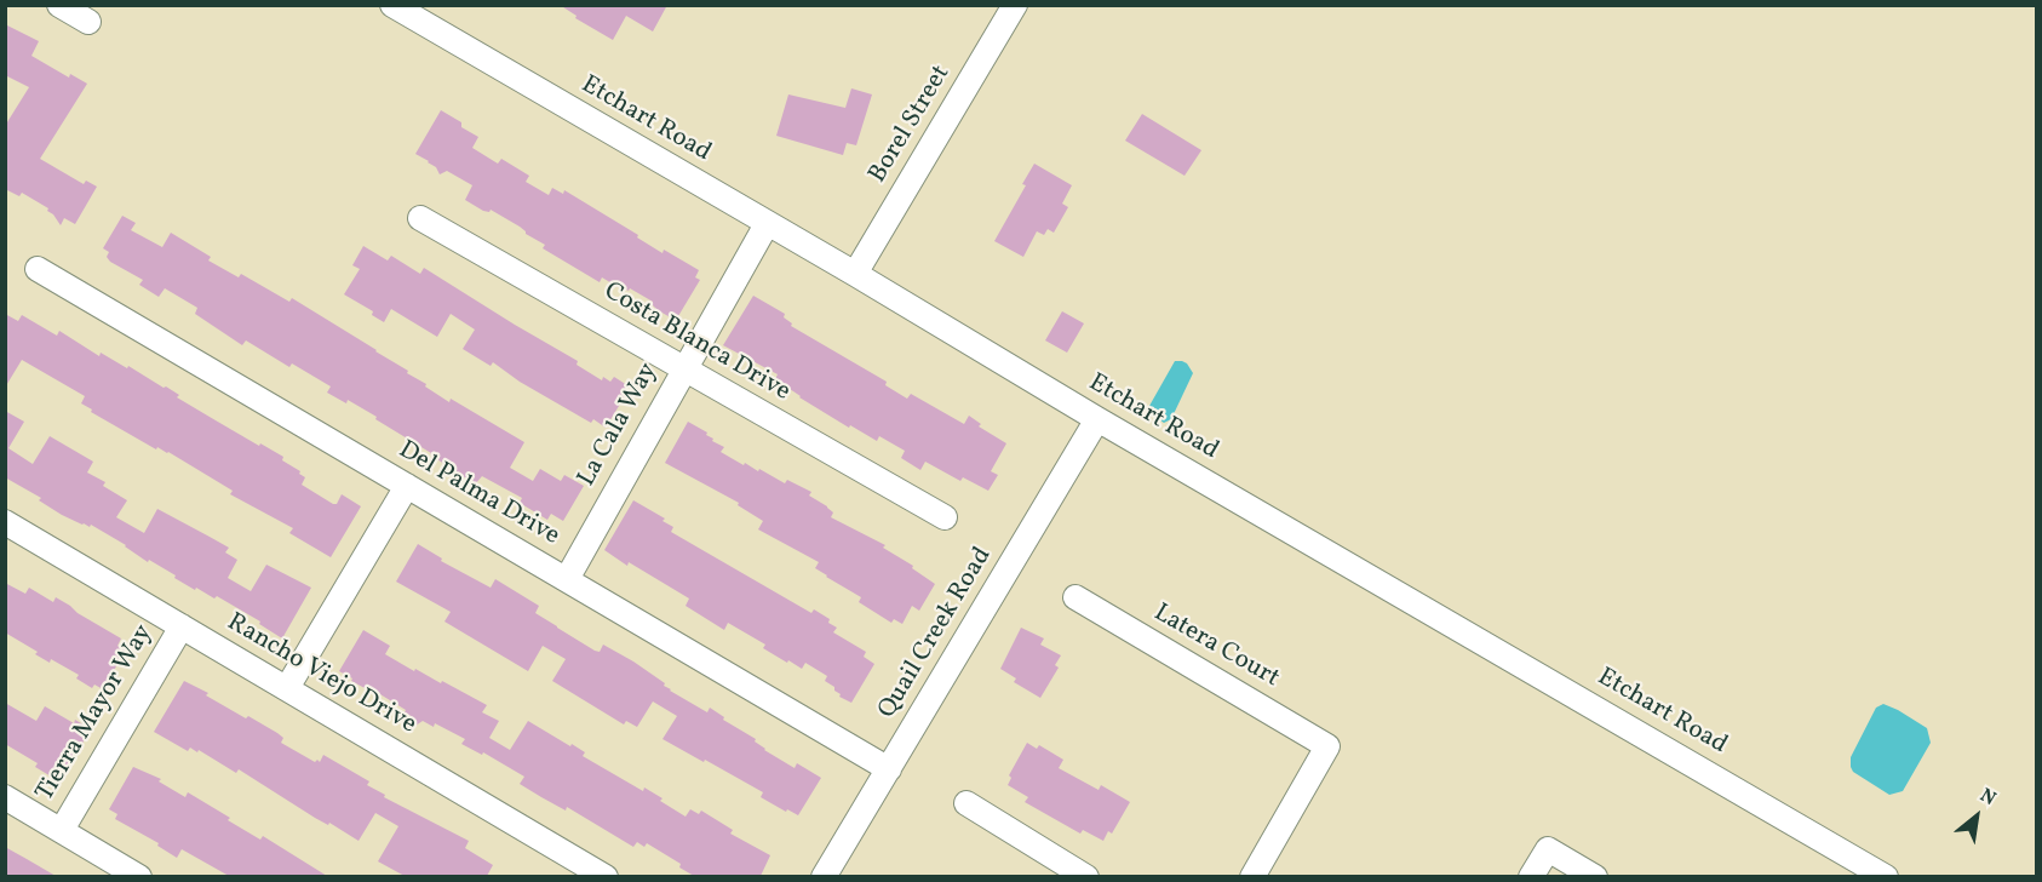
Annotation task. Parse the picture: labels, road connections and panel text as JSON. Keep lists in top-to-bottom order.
{
  "streets": {
    "street": [
      "Etchart Road",
      "Borel Street",
      "Costa Blanca Drive",
      "La Cala Way",
      "Del Palma Drive",
      "Quail Creek Road",
      "Latera Court",
      "Rancho Viejo Drive",
      "Tierra Mayor Way"
    ]
  },
  "crossings": [
    ["Etchart Road", "Borel Street"],
    ["Etchart Road", "La Cala Way"],
    ["Etchart Road", "Quail Creek Road"],
    ["Costa Blanca Drive", "La Cala Way"],
    ["La Cala Way", "Del Palma Drive"],
    ["Del Palma Drive", "Quail Creek Road"],
    ["Rancho Viejo Drive", "Tierra Mayor Way"]
  ],
  "north": "top right"
}
